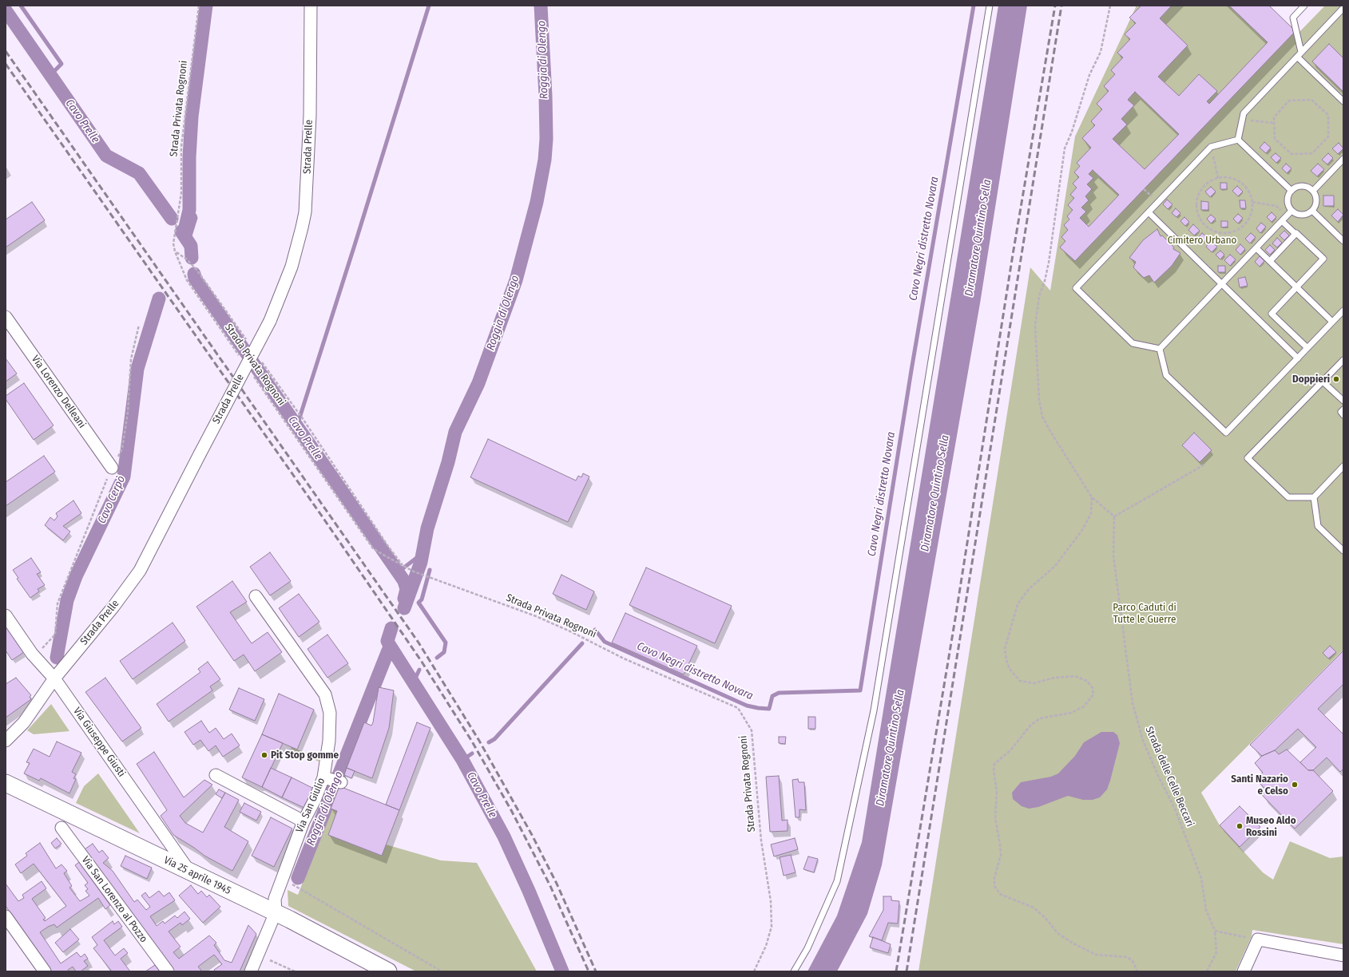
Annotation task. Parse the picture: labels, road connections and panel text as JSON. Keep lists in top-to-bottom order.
{
  "streets": {
    "street": [
      "Strada Prelle",
      "Via Lorenzo Delleani",
      "Via Giuseppe Giusti",
      "Via San Giulio",
      "Via 25 aprile 1945",
      "Via San Lorenzo al Pozzo"
    ],
    "path": ["Strada Privata Rognoni", "Strada delle Celle Beccari"]
  },
  "crossings": [
    ["Strada Prelle", "Via Giuseppe Giusti"],
    ["Via Giuseppe Giusti", "Via 25 aprile 1945"],
    ["Via San Giulio", "Via 25 aprile 1945"]
  ],
  "water": [
    "Roggia di Olengo",
    "Cavo Prelle",
    "Diramatore Quintino Sella",
    "Cavo Negri distretto Novara",
    "Cavo Cerpò"
  ],
  "parks": ["Cimitero Urbano", "Parco Caduti di Tutte le Guerre"],
  "places": [
    "Doppieri",
    "Pit Stop gomme",
    "Santi Nazario e Celso",
    "Museo Aldo Rossini"
  ]
}
